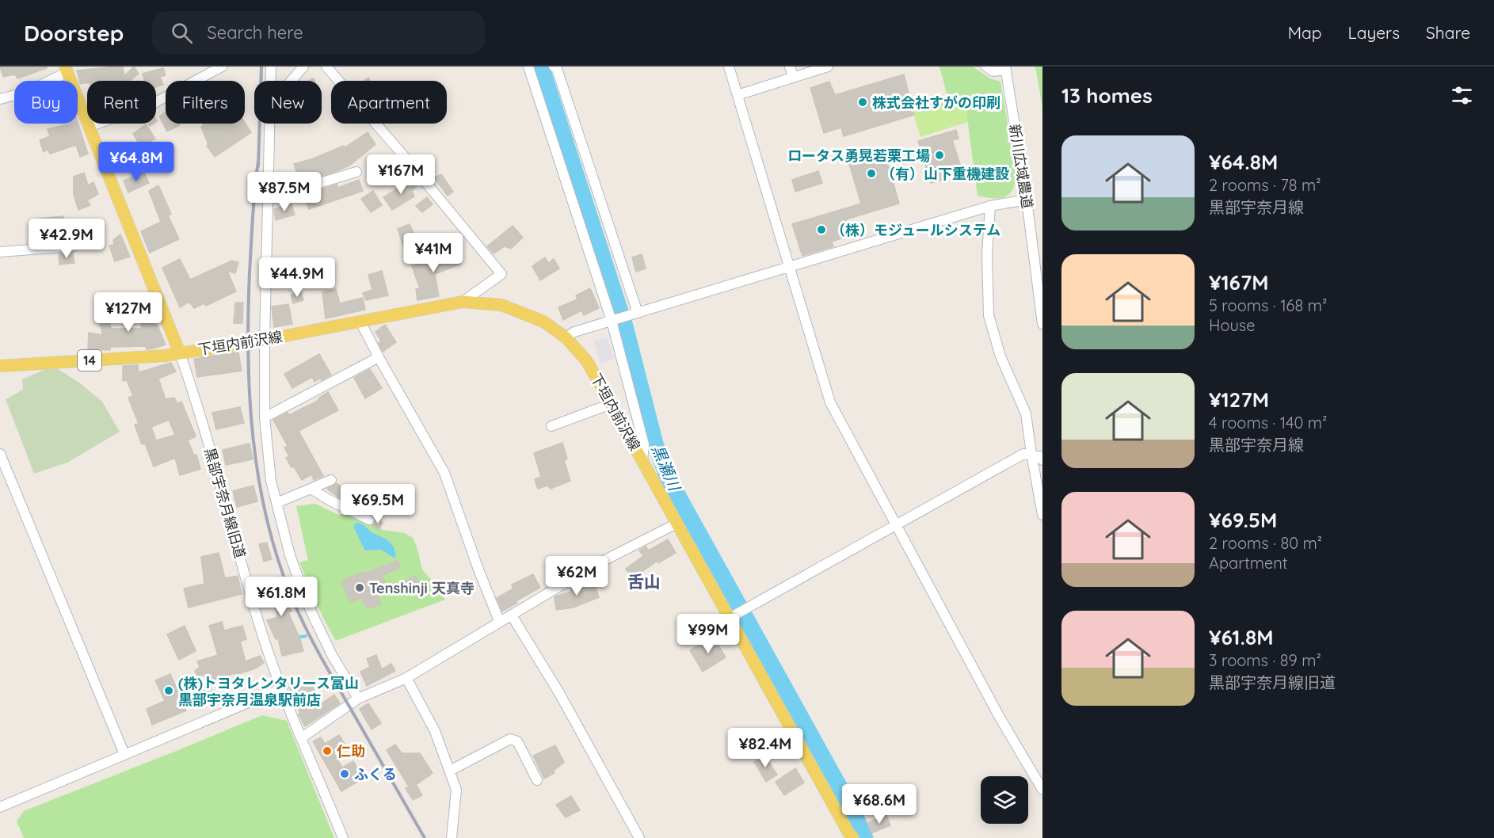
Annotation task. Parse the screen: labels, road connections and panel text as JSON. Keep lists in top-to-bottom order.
{
  "streets": {
    "main road": ["下垣内前沢線", "14"],
    "street": ["新川広域農道", "黒部宇奈月線旧道"]
  },
  "crossings": [
    ["下垣内前沢線", "14"],
    ["下垣内前沢線", "黒部宇奈月線旧道"],
    ["14", "黒部宇奈月線旧道"]
  ],
  "districts": ["舌山"],
  "water": ["黒瀬川"],
  "places": [
    "株式会社すがの印刷",
    "ロータス勇晃若栗工場",
    "（有）山下重機建設",
    "（株）モジュールシステム",
    "Tenshinji 天真寺",
    "(株)トヨタレンタリース富山 黒部宇奈月温泉駅前店",
    "仁助",
    "ふくる"
  ],
  "page": {
    "header": "Doorstep",
    "search": "Search here",
    "nav": ["Map", "Layers", "Share"],
    "heading": "13 homes",
    "chip": [
      "Buy",
      "Rent",
      "Filters",
      "New",
      "Apartment"
    ],
    "list": [
      {
        "name": "¥64.8M",
        "note": "2 rooms · 78 m² · 黒部宇奈月線"
      },
      {
        "name": "¥167M",
        "note": "5 rooms · 168 m² · House"
      },
      {
        "name": "¥127M",
        "note": "4 rooms · 140 m² · 黒部宇奈月線"
      },
      {
        "name": "¥69.5M",
        "note": "2 rooms · 80 m² · Apartment"
      },
      {
        "name": "¥61.8M",
        "note": "3 rooms · 89 m² · 黒部宇奈月線旧道"
      }
    ],
    "price": [
      "¥64.8M",
      "¥167M",
      "¥87.5M",
      "¥42.9M",
      "¥41M",
      "¥44.9M",
      "¥127M",
      "¥69.5M",
      "¥62M",
      "¥61.8M",
      "¥99M",
      "¥82.4M",
      "¥68.6M"
    ]
  }
}
